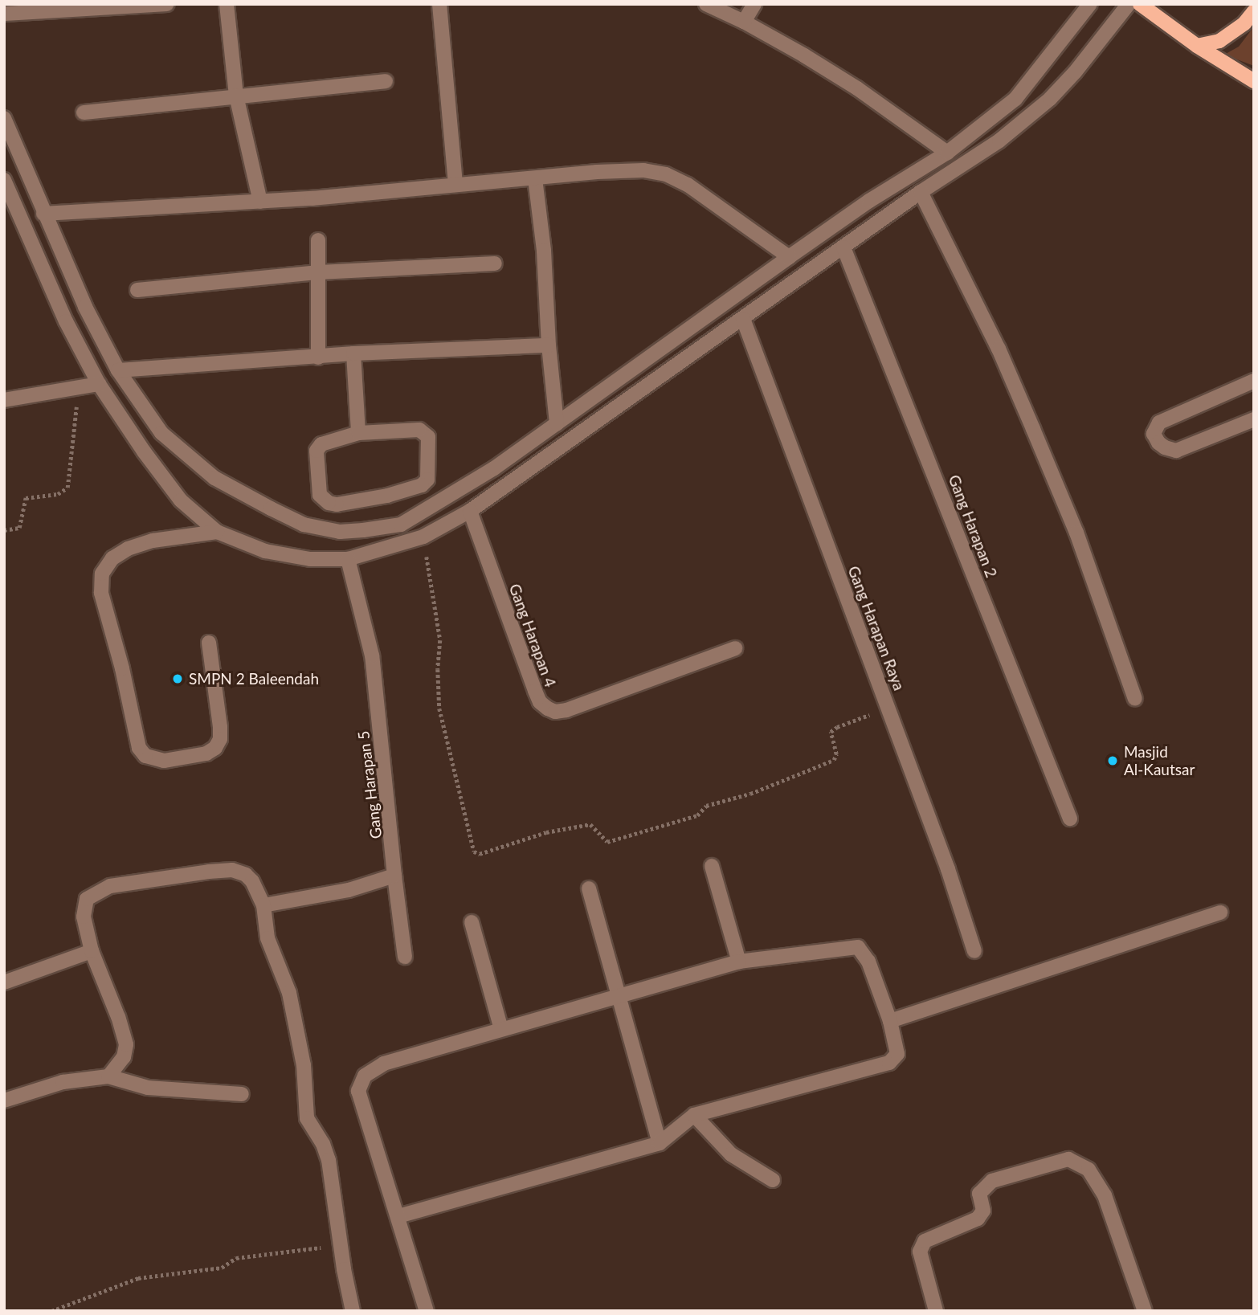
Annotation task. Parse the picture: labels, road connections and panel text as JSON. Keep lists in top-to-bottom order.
{
  "streets": {
    "street": [
      "Gang Harapan 2",
      "Gang Harapan Raya",
      "Gang Harapan 4",
      "Gang Harapan 5"
    ]
  },
  "places": ["SMPN 2 Baleendah", "Masjid Al-Kautsar"]
}
